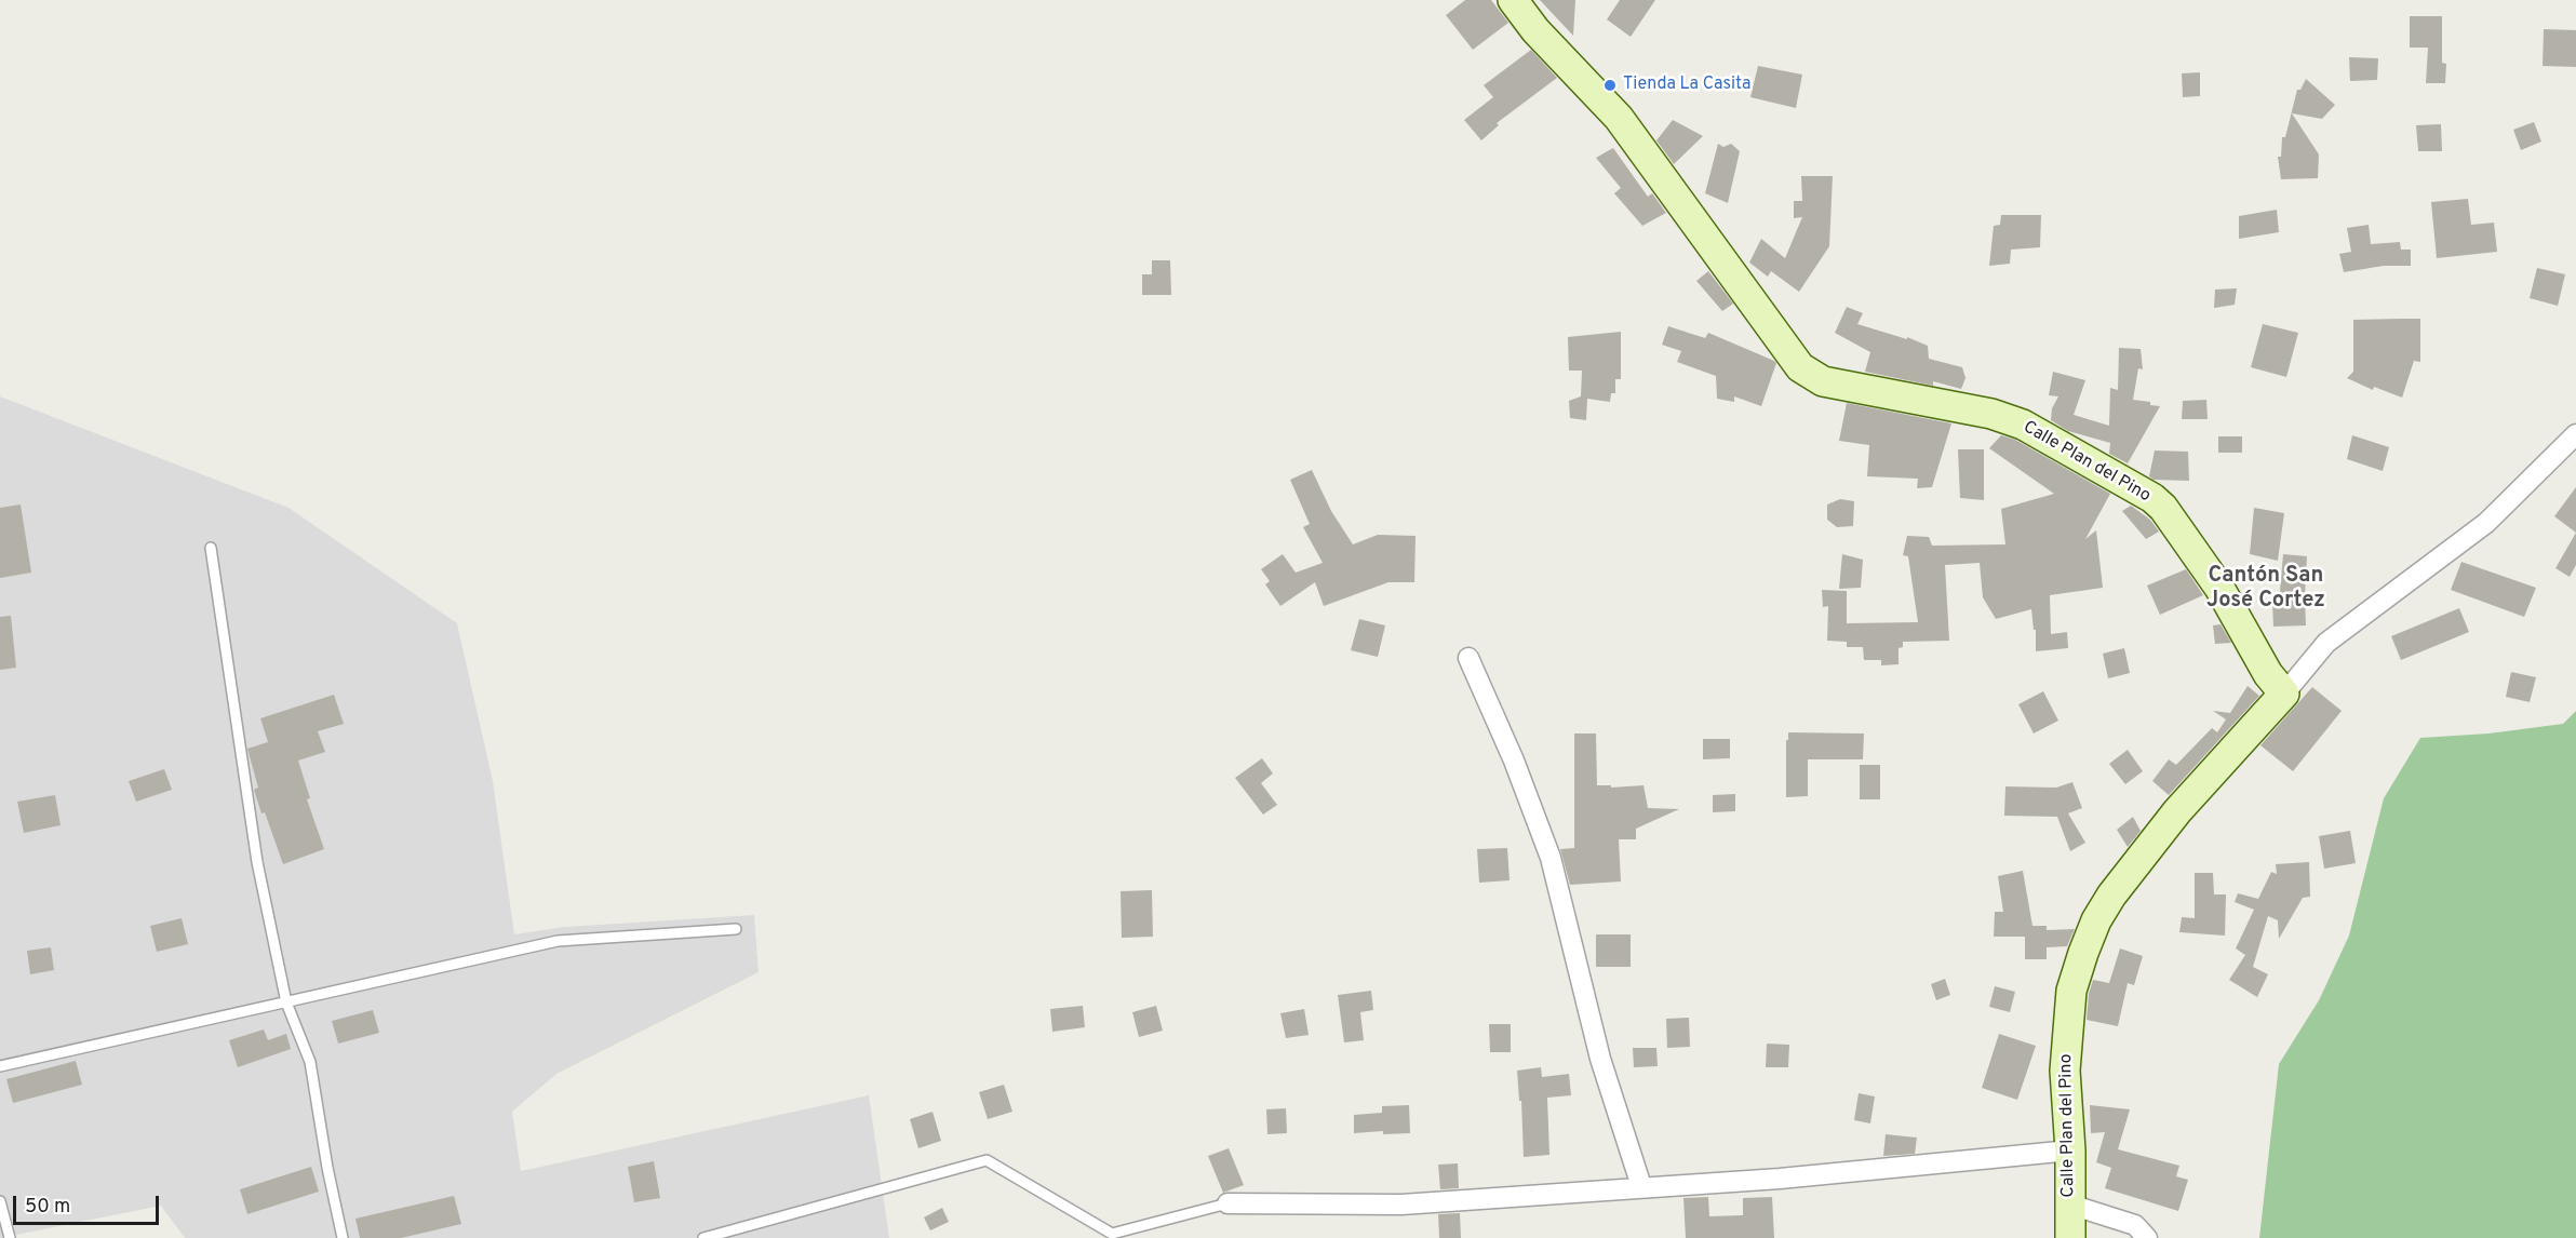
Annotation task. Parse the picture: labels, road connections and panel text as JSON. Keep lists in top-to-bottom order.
{
  "streets": {
    "street": ["Calle Plan del Pino"]
  },
  "districts": ["Cantón San José Cortez"],
  "places": ["Tienda La Casita"],
  "scale_bar": "50 m"
}
